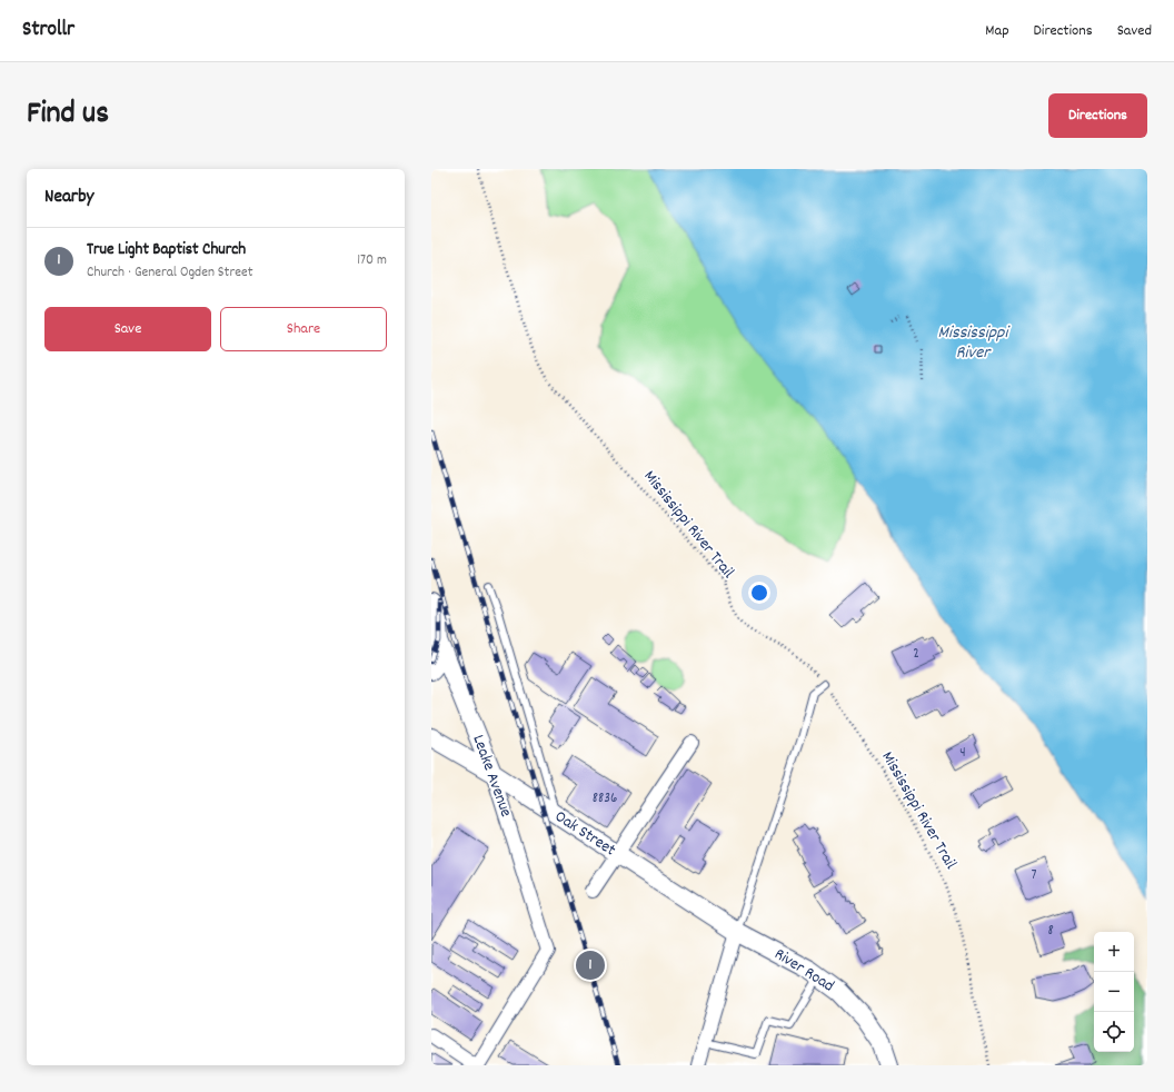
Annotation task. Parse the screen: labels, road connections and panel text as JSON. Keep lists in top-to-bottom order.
{
  "streets": {
    "main road": ["Leake Avenue", "Oak Street", "River Road"],
    "path": ["Mississippi River Trail"]
  },
  "crossings": [
    ["Leake Avenue", "Oak Street"],
    ["Oak Street", "River Road"]
  ],
  "water": ["Mississippi River"],
  "house_numbers": [
    "2",
    "4",
    "8836",
    "7",
    "8"
  ],
  "page": {
    "header": "Strollr",
    "nav": ["Map", "Directions", "Saved"],
    "title": "Find us",
    "buttons": [
      "Directions",
      ["Save", "Share"]
    ],
    "heading": "Nearby",
    "list": [
      {
        "mark": "1",
        "name": "True Light Baptist Church",
        "note": "Church · General Ogden Street",
        "value": "170 m"
      }
    ],
    "map_buttons": ["+", "−"],
    "pins": "1"
  }
}
